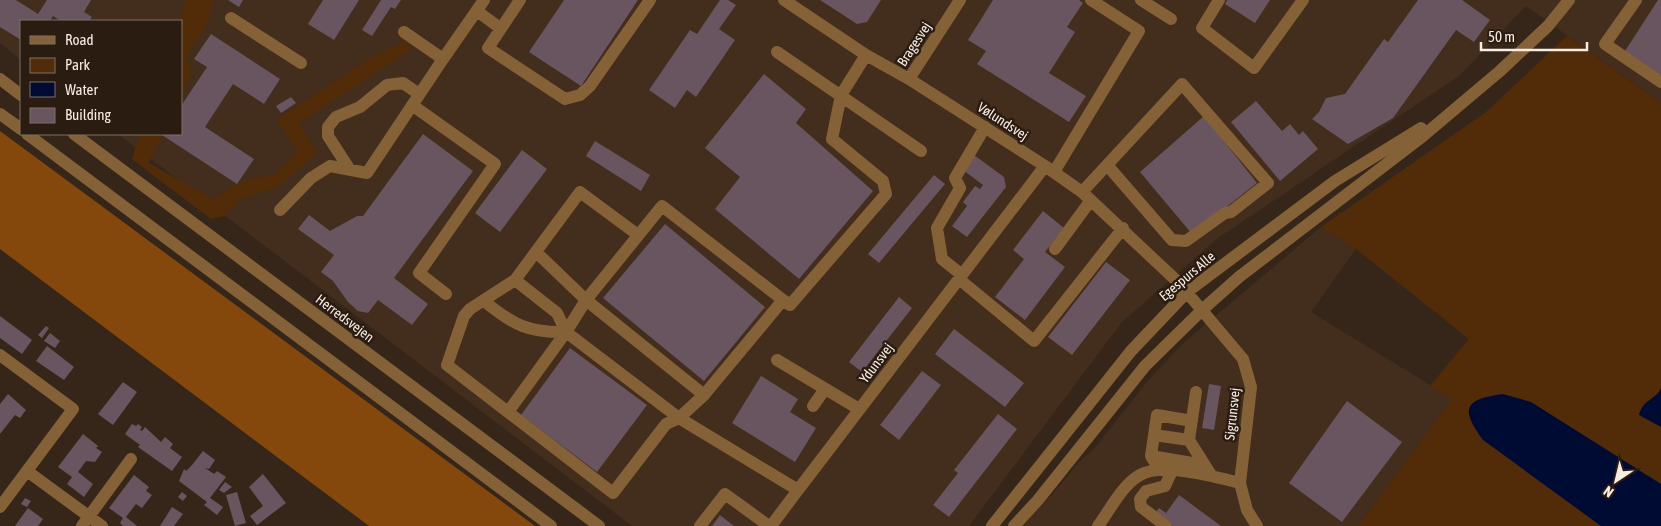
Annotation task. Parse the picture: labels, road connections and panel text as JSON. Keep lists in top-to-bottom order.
{
  "streets": {
    "street": [
      "Bragesvej",
      "Vølundsvej",
      "Egespurs Alle",
      "Herredsvejen",
      "Ydunsvej",
      "Sigrunsvej"
    ]
  },
  "crossings": [
    ["Bragesvej", "Vølundsvej"],
    ["Vølundsvej", "Egespurs Alle"],
    ["Vølundsvej", "Ydunsvej"],
    ["Vølundsvej", "Sigrunsvej"],
    ["Egespurs Alle", "Sigrunsvej"]
  ],
  "legend": [
    "Road",
    "Park",
    "Water",
    "Building"
  ],
  "scale_bar": "50 m",
  "north": "bottom left"
}
